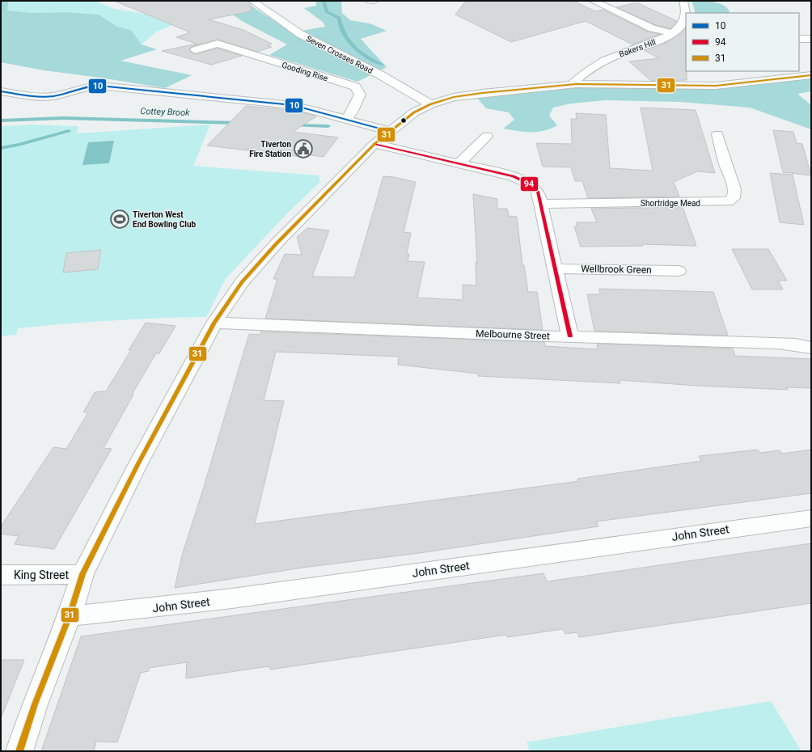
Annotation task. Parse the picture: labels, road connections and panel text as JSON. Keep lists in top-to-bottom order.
{
  "streets": {
    "street": [
      "Bakers Hill",
      "Seven Crosses Road",
      "Gooding Rise",
      "Shortridge Mead",
      "Wellbrook Green",
      "Melbourne Street",
      "John Street",
      "King Street"
    ]
  },
  "water": ["Cottey Brook"],
  "places": {
    "public building": ["Tiverton Fire Station"],
    "sports": ["Tiverton West End Bowling Club"]
  },
  "lines": ["transit line 31", "transit line 10", "transit line 94"],
  "legend": ["10", "94", "31"]
}
